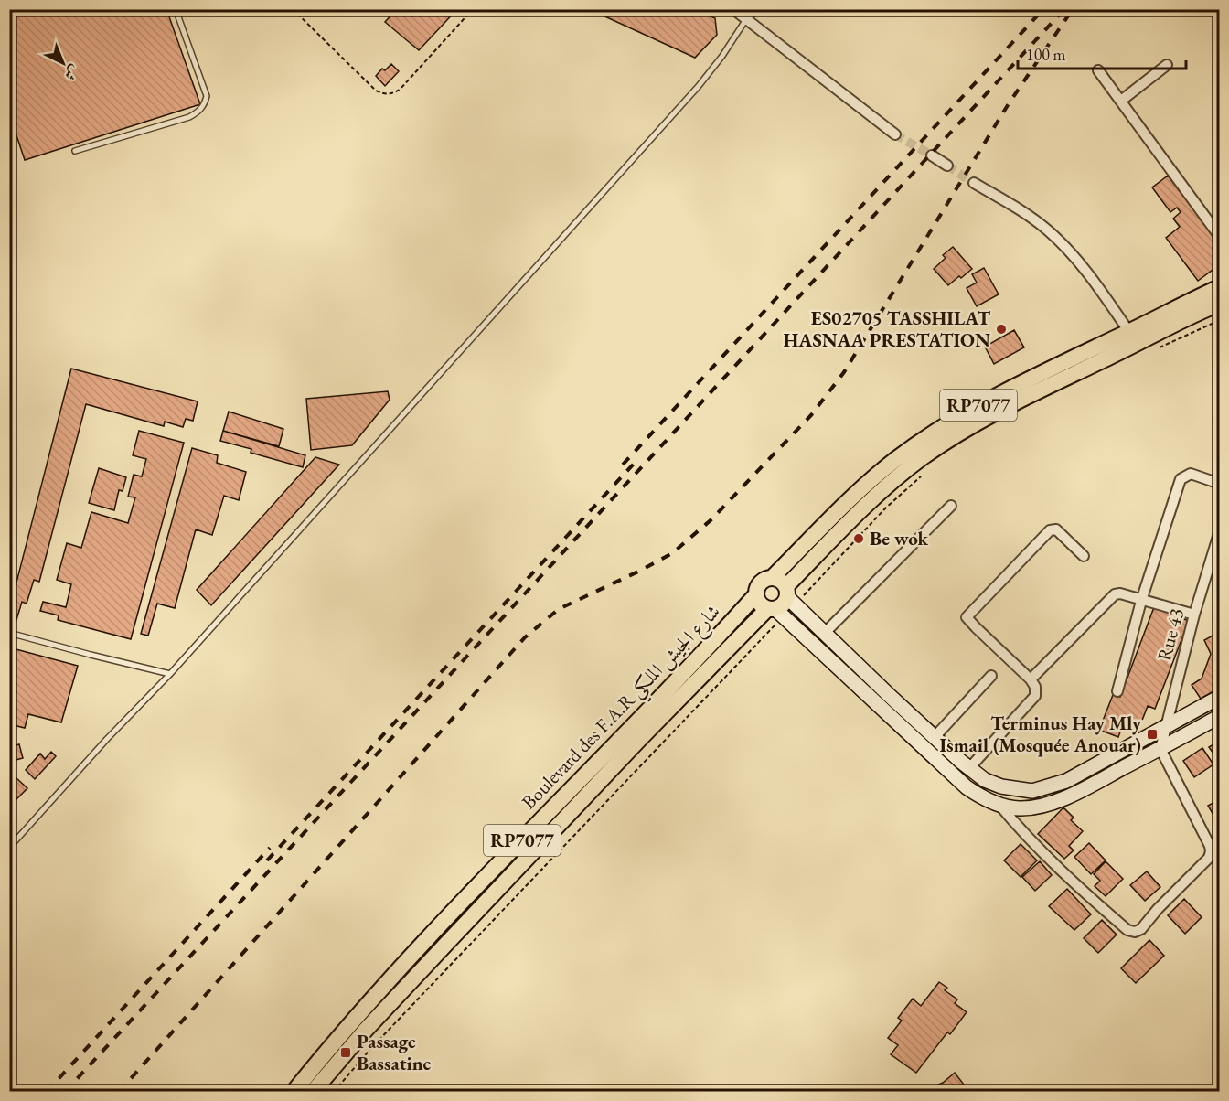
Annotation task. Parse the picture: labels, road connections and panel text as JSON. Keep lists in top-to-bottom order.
{
  "streets": {
    "main road": ["RP7077", "Boulevard des F.A.R شارع الجيش الملكي"],
    "street": ["Rue 43"]
  },
  "places": {
    "other": ["ES02705 TASSHILAT HASNAA PRESTATION", "Be wok"],
    "transit": ["Terminus Hay Mly Ismail (Mosquée Anouar)", "Passage Bassatine"]
  },
  "scale_bar": "100 m",
  "north": "bottom right"
}
